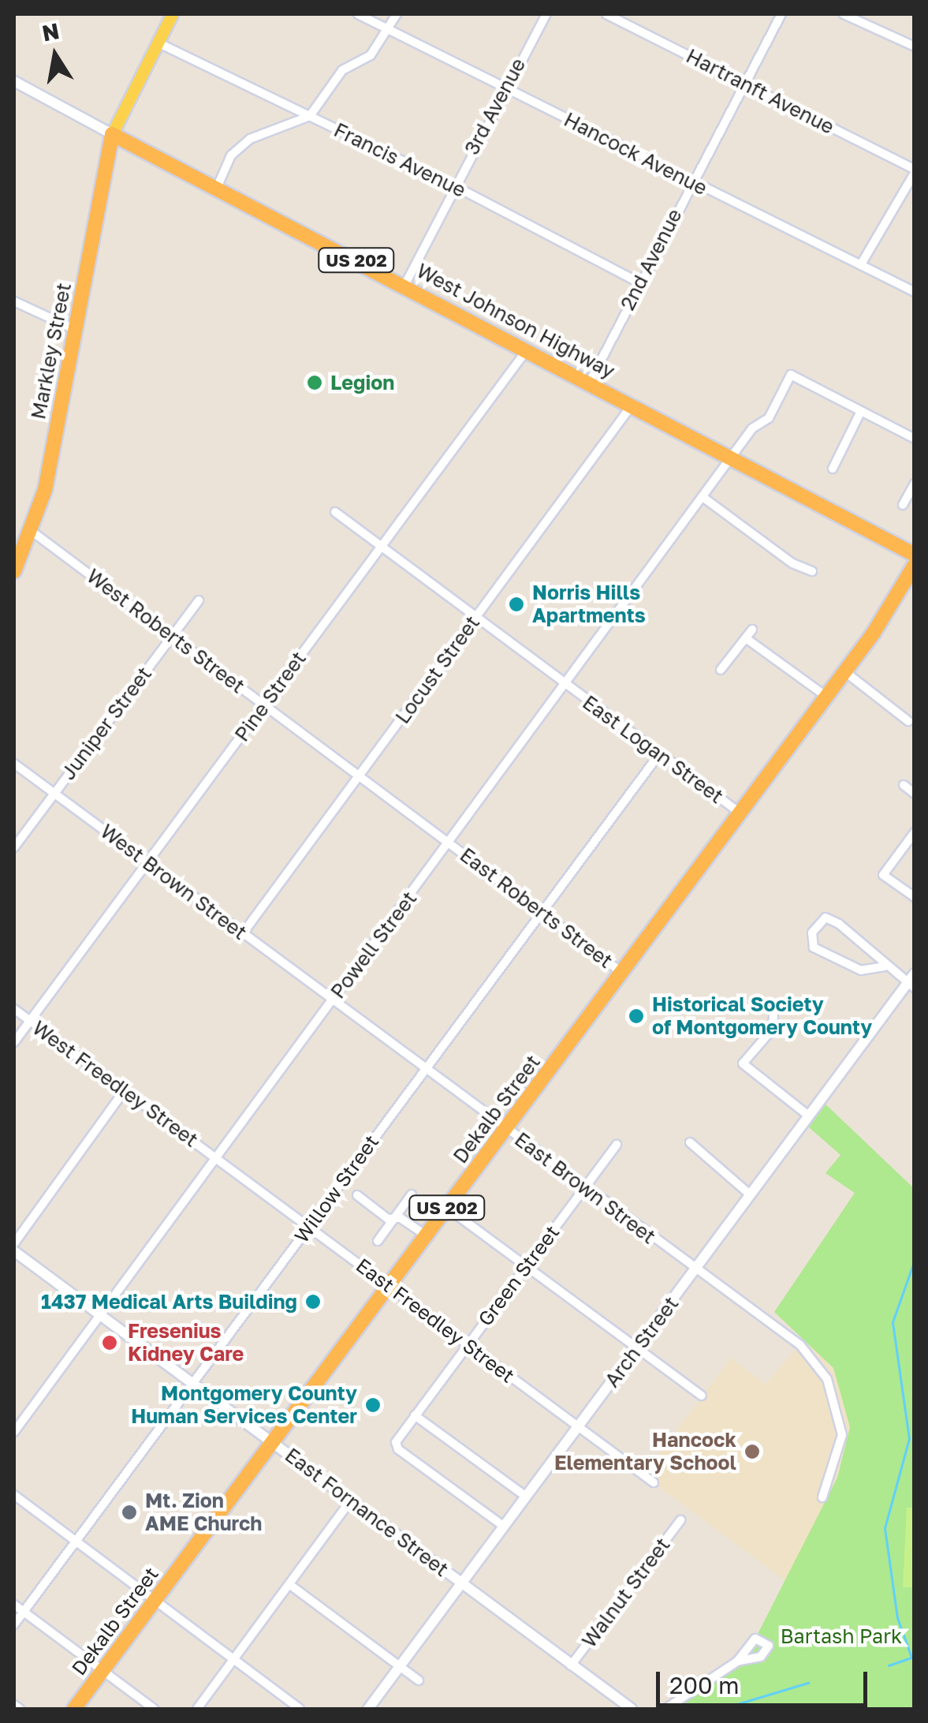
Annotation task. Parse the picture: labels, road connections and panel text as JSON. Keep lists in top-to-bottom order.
{
  "streets": {
    "highway": [
      "US 202",
      "West Johnson Highway",
      "Markley Street",
      "Dekalb Street"
    ],
    "street": [
      "Hartranft Avenue",
      "3rd Avenue",
      "Hancock Avenue",
      "Francis Avenue",
      "2nd Avenue",
      "West Roberts Street",
      "Locust Street",
      "Pine Street",
      "Juniper Street",
      "East Logan Street",
      "West Brown Street",
      "East Roberts Street",
      "Powell Street",
      "West Freedley Street",
      "East Brown Street",
      "Willow Street",
      "Green Street",
      "East Freedley Street",
      "Arch Street",
      "East Fornance Street",
      "Walnut Street"
    ]
  },
  "crossings": [
    ["Hartranft Avenue", "2nd Avenue"],
    ["3rd Avenue", "Hancock Avenue"],
    ["3rd Avenue", "Francis Avenue"],
    ["3rd Avenue", "West Johnson Highway"],
    ["Hancock Avenue", "2nd Avenue"],
    ["Francis Avenue", "2nd Avenue"],
    ["2nd Avenue", "West Johnson Highway"],
    ["West Johnson Highway", "Markley Street"],
    ["West Johnson Highway", "Locust Street"],
    ["West Johnson Highway", "Pine Street"],
    ["West Johnson Highway", "Powell Street"],
    ["Markley Street", "West Roberts Street"],
    ["West Roberts Street", "Locust Street"],
    ["West Roberts Street", "Pine Street"],
    ["West Roberts Street", "Juniper Street"],
    ["West Roberts Street", "East Roberts Street"],
    ["West Roberts Street", "Powell Street"],
    ["Locust Street", "East Logan Street"],
    ["Locust Street", "West Brown Street"],
    ["Pine Street", "East Logan Street"],
    ["Pine Street", "West Brown Street"],
    ["Pine Street", "West Freedley Street"],
    ["Juniper Street", "West Brown Street"],
    ["East Logan Street", "Powell Street"],
    ["East Logan Street", "Dekalb Street"],
    ["East Logan Street", "Willow Street"],
    ["West Brown Street", "Powell Street"],
    ["West Brown Street", "East Brown Street"],
    ["East Roberts Street", "Powell Street"],
    ["East Roberts Street", "Dekalb Street"],
    ["East Roberts Street", "Willow Street"],
    ["Powell Street", "West Freedley Street"],
    ["Powell Street", "East Brown Street"],
    ["Powell Street", "East Freedley Street"],
    ["Powell Street", "East Fornance Street"],
    ["West Freedley Street", "East Freedley Street"],
    ["Dekalb Street", "East Brown Street"],
    ["Dekalb Street", "East Freedley Street"],
    ["Dekalb Street", "East Fornance Street"],
    ["East Brown Street", "Willow Street"],
    ["East Brown Street", "Green Street"],
    ["East Brown Street", "Arch Street"],
    ["Willow Street", "East Freedley Street"],
    ["Willow Street", "East Fornance Street"],
    ["Green Street", "East Freedley Street"],
    ["Green Street", "Arch Street"],
    ["East Freedley Street", "Arch Street"],
    ["Arch Street", "East Fornance Street"],
    ["East Fornance Street", "Walnut Street"]
  ],
  "parks": ["Bartash Park"],
  "places": [
    "Legion",
    "Norris Hills Apartments",
    "Historical Society of Montgomery County",
    "1437 Medical Arts Building",
    "Fresenius Kidney Care",
    "Montgomery County Human Services Center",
    "Hancock Elementary School",
    "Mt. Zion AME Church"
  ],
  "scale_bar": "200 m",
  "north": "top"
}
